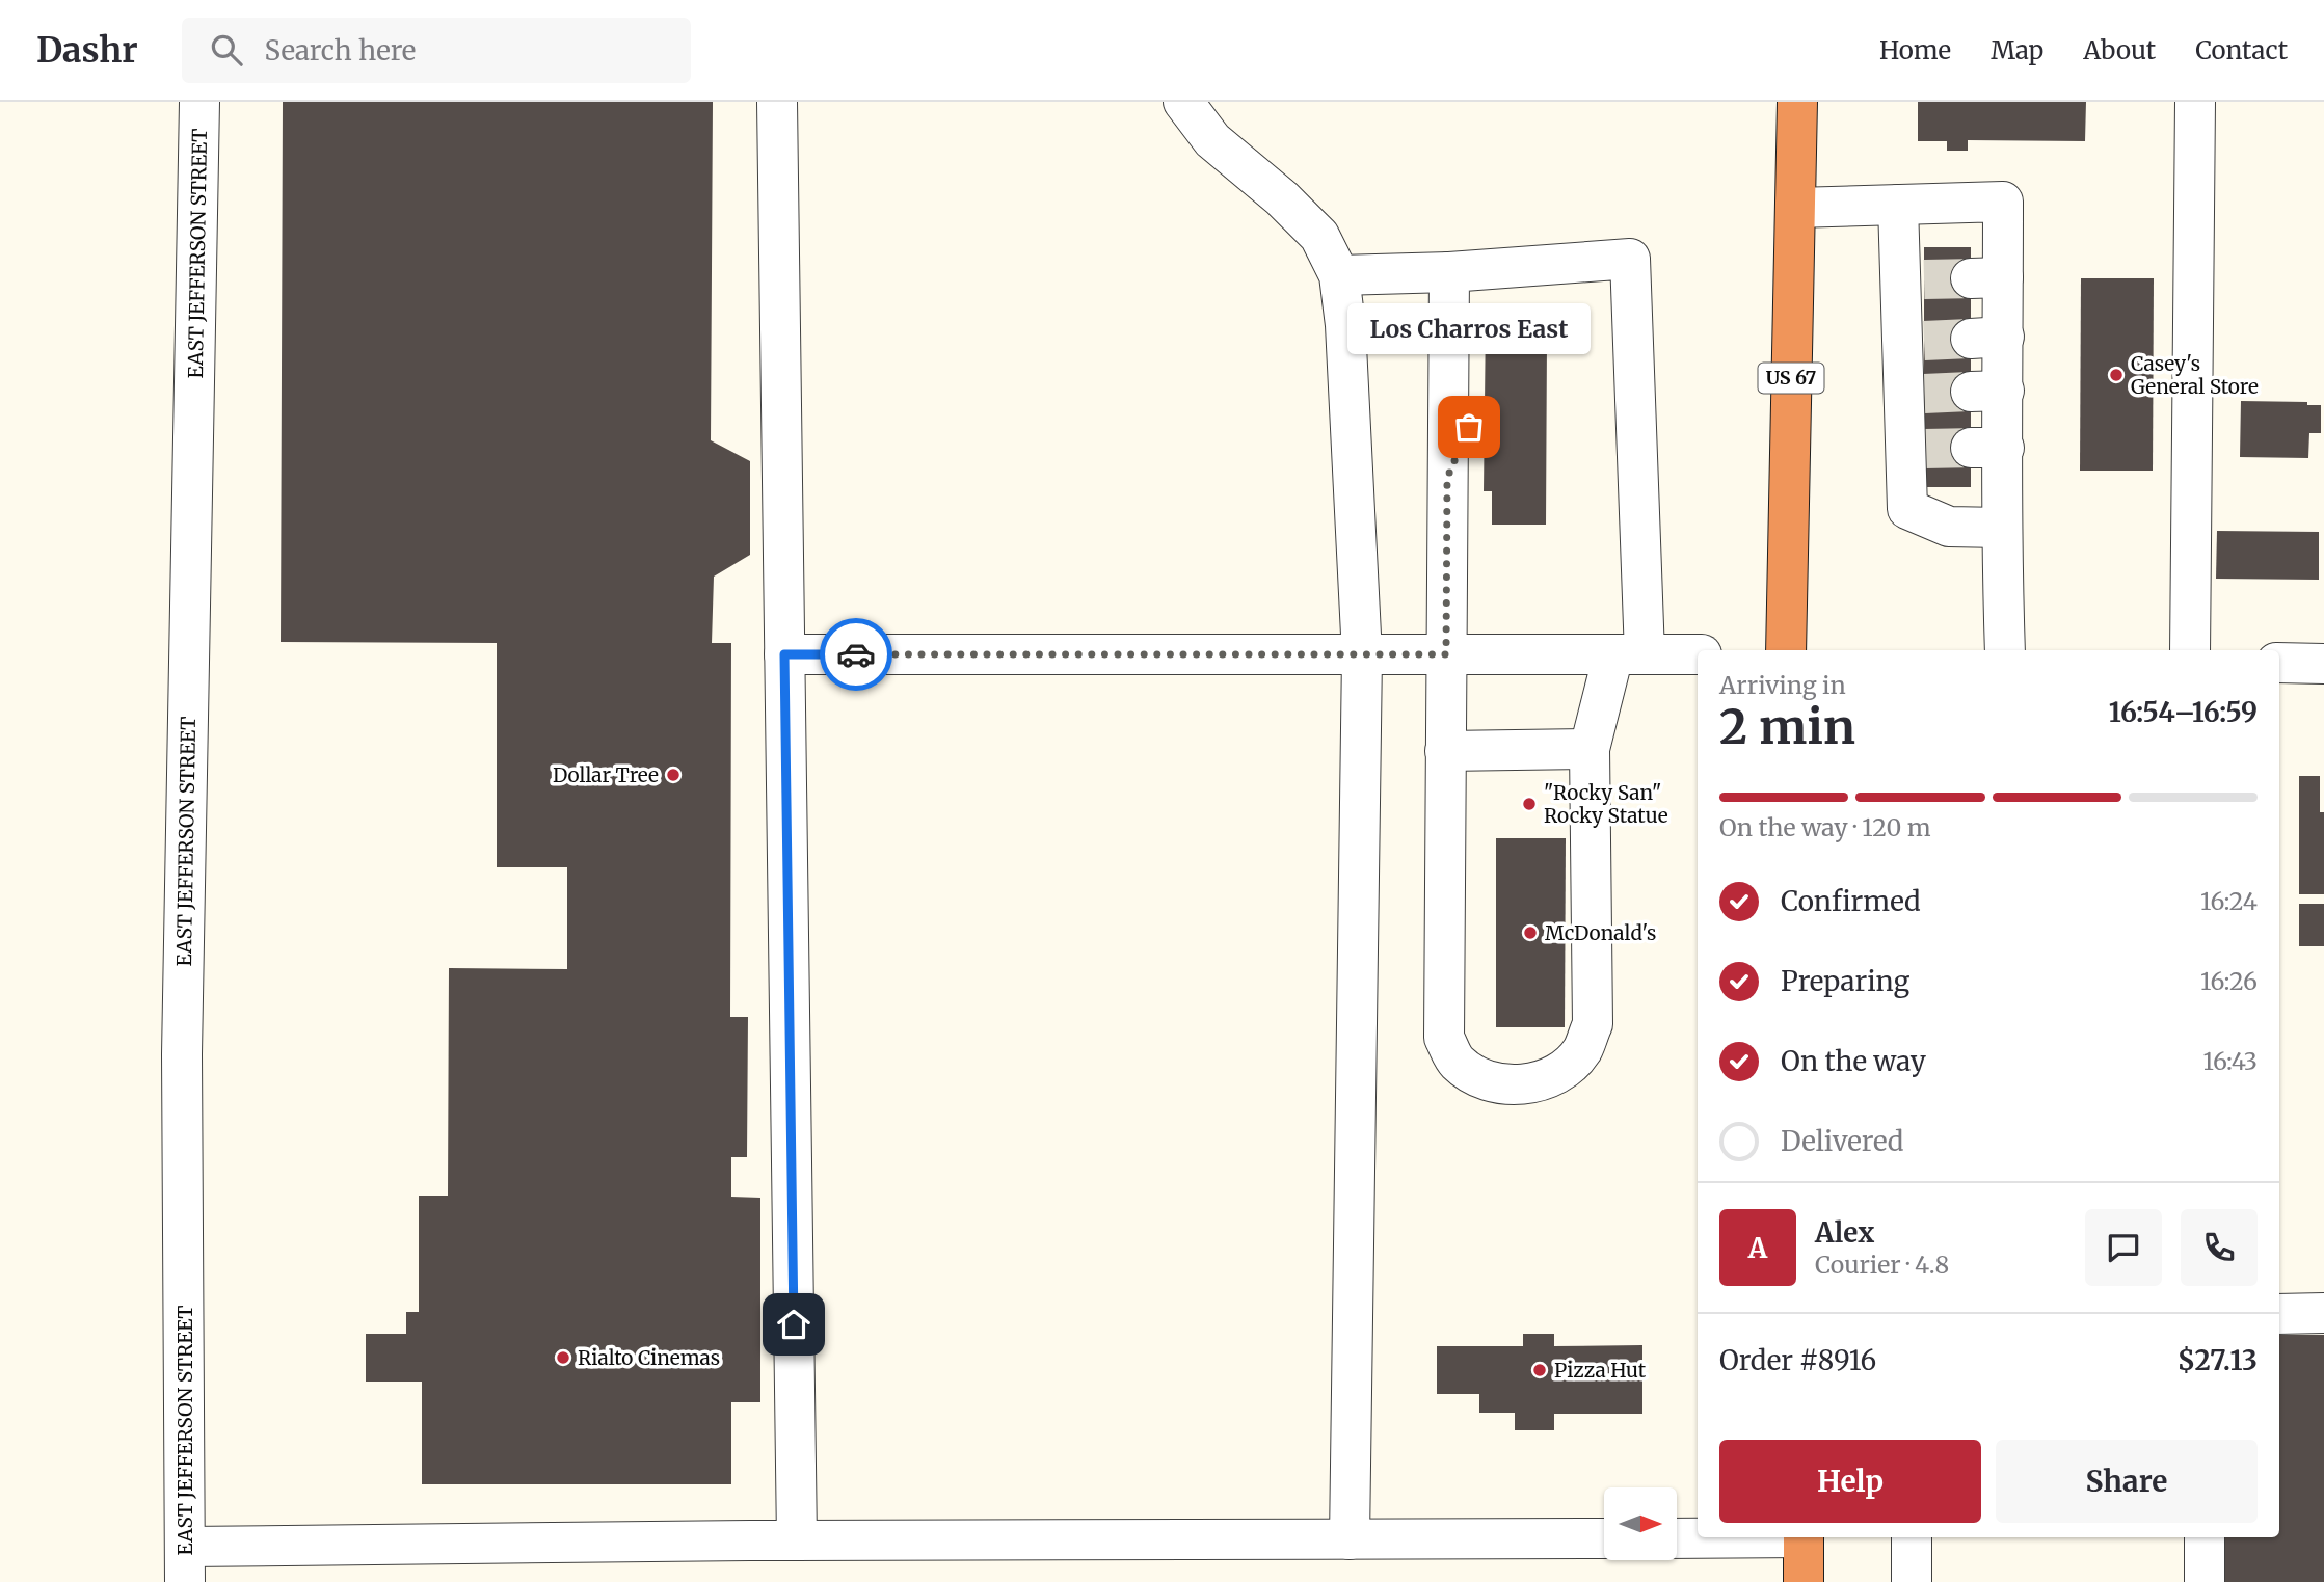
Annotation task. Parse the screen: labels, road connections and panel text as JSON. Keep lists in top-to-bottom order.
{
  "streets": {
    "highway": ["US 67"],
    "street": ["EAST JEFFERSON STREET"]
  },
  "places": [
    "Casey's General Store",
    "Los Charros East",
    "Dollar Tree",
    "\"Rocky San\" Rocky Statue",
    "McDonald's",
    "Rialto Cinemas",
    "Pizza Hut"
  ],
  "north": "right",
  "page": {
    "header": "Dashr",
    "search": "Search here",
    "nav": [
      "Home",
      "Map",
      "About",
      "Contact"
    ],
    "bubble": "Los Charros East",
    "heading": ["2 min", "Arriving in", "16:54–16:59"],
    "panel": [
      "Alex",
      "Courier · 4.8",
      "Order #8916",
      "$27.13"
    ],
    "bar": "On the way · 120 m",
    "list": [
      ["Confirmed", "16:24"],
      ["Preparing", "16:26"],
      ["On the way", "16:43"],
      "Delivered"
    ],
    "round": "A",
    "buttons": ["Help", "Share"]
  }
}
